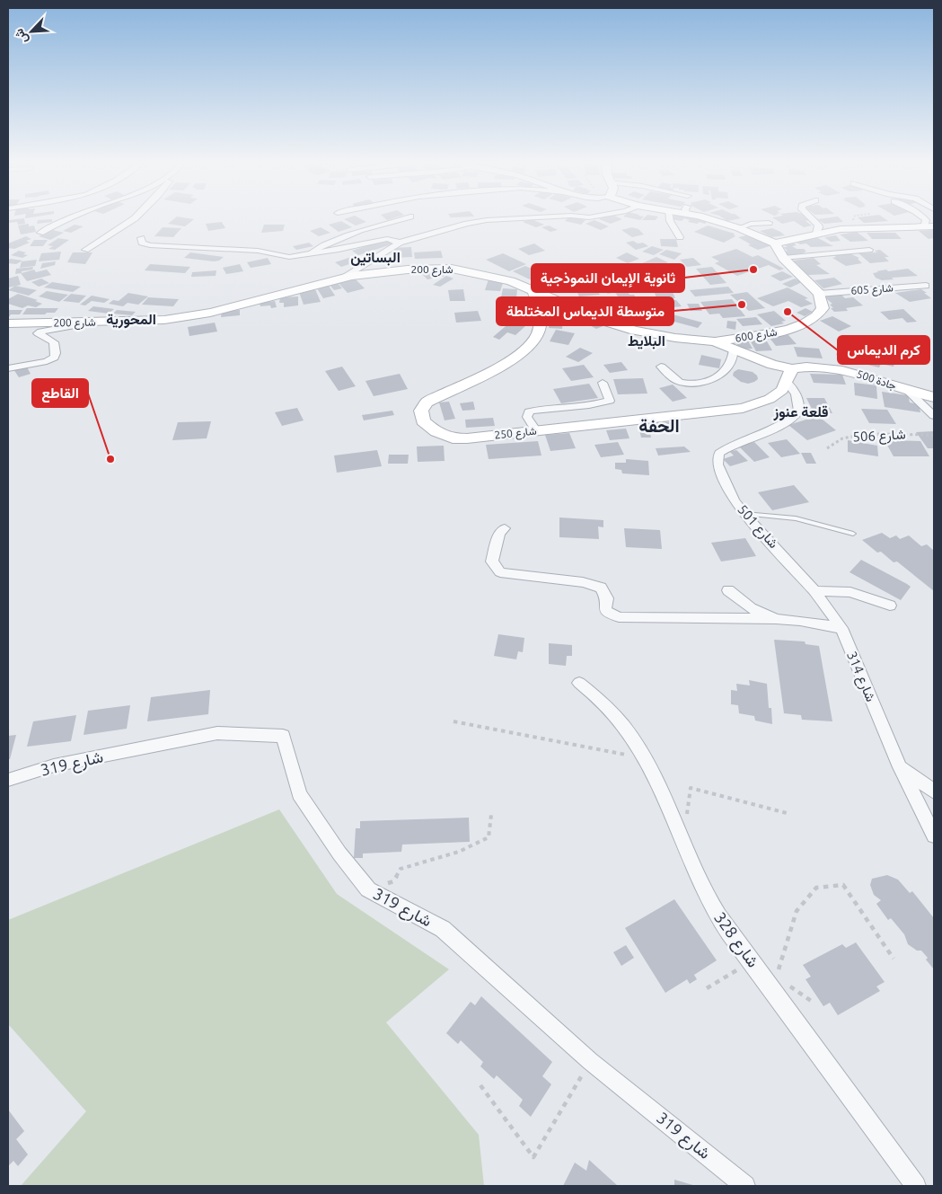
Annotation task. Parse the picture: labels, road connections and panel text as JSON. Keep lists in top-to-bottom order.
{
  "streets": {
    "main road": [
      "شارع 200",
      "شارع 600",
      "جادة 500",
      "شارع 250"
    ],
    "street": [
      "شارع 605",
      "شارع 501",
      "شارع 314",
      "شارع 319",
      "شارع 328"
    ],
    "path": ["شارع 506"]
  },
  "crossings": [
    ["شارع 200", "شارع 600"],
    ["شارع 200", "جادة 500"],
    ["شارع 200", "شارع 250"],
    ["شارع 200", "شارع 501"],
    ["شارع 605", "شارع 600"],
    ["جادة 500", "شارع 250"],
    ["جادة 500", "شارع 501"],
    ["شارع 250", "شارع 501"],
    ["شارع 501", "شارع 314"]
  ],
  "districts": [
    "البساتين",
    "المحورية",
    "البلايط",
    "قلعة عنوز",
    "الحفة"
  ],
  "places": [
    "ثانوية الإيمان النموذجية",
    "متوسطة الديماس المختلطة",
    "كرم الديماس",
    "القاطع"
  ],
  "north": "bottom left"
}
